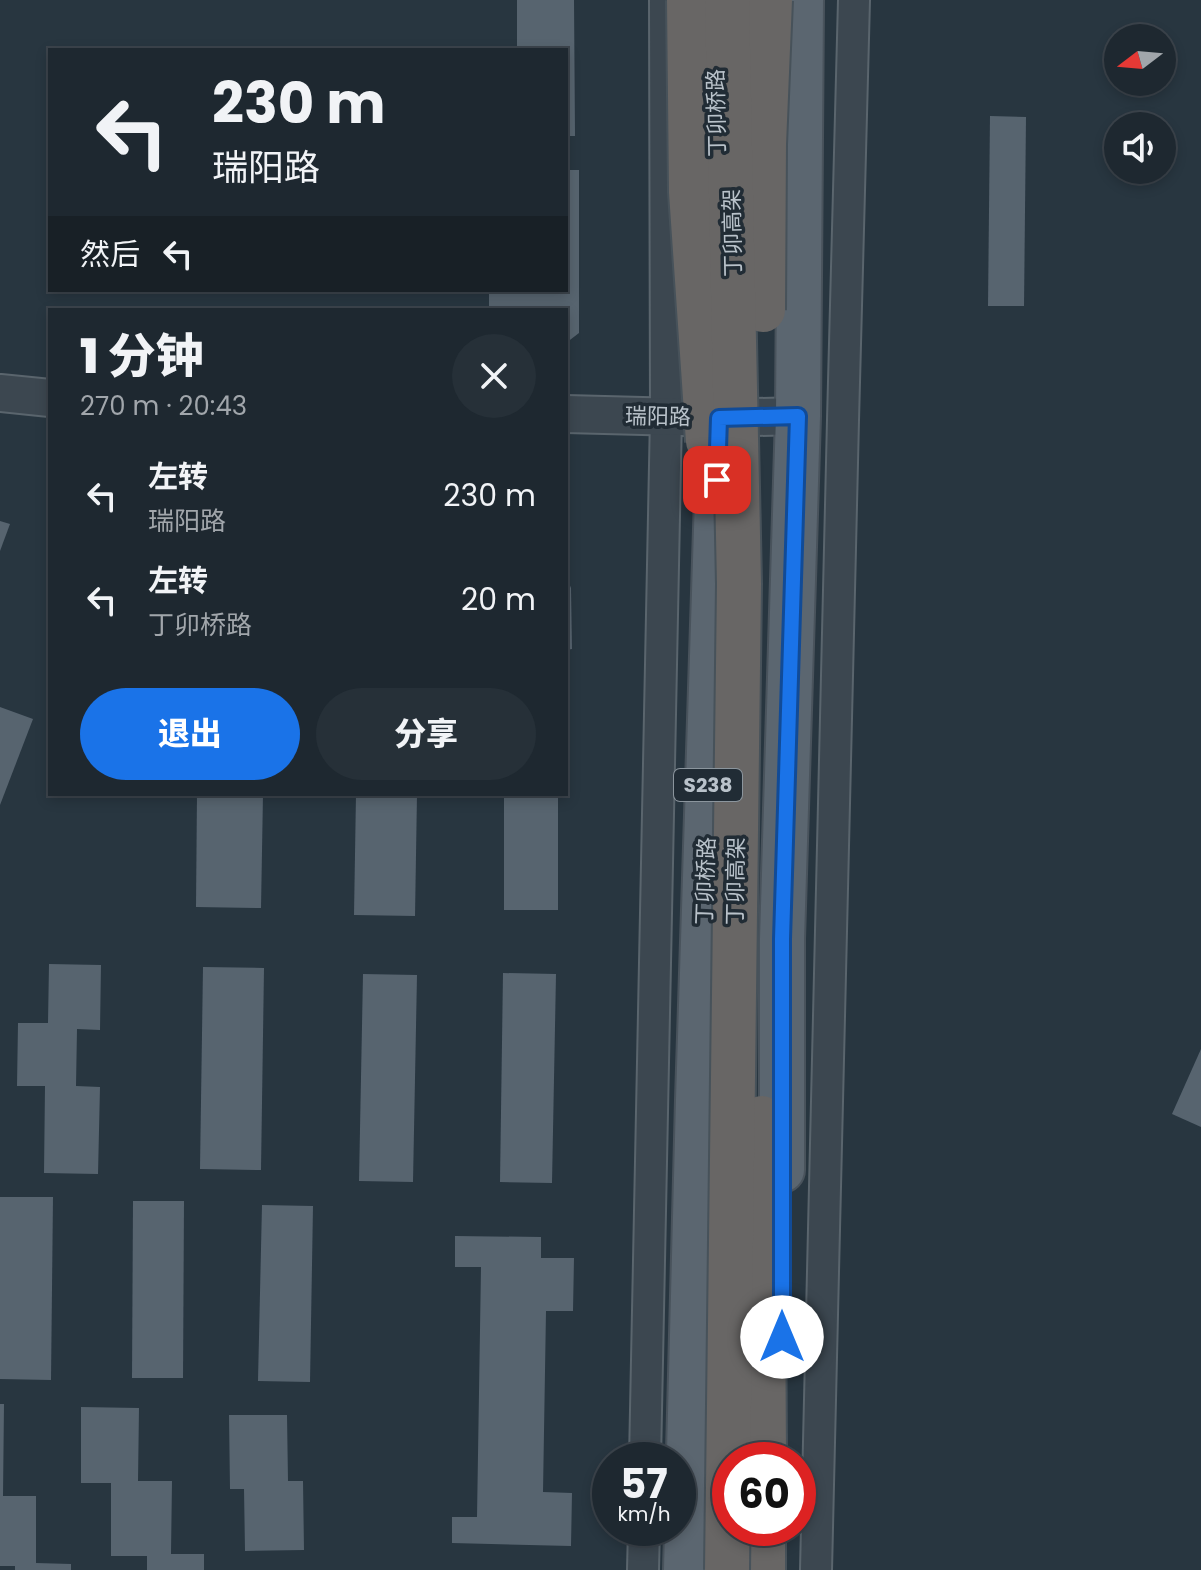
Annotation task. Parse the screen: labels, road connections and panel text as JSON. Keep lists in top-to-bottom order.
{
  "streets": {
    "highway": ["丁卯高架", "S238"],
    "main road": ["丁卯桥路"],
    "street": ["瑞阳路"]
  },
  "crossings": [
    ["丁卯桥路", "瑞阳路"]
  ],
  "north": "left",
  "page": {
    "turn": ["230 m", "瑞阳路"],
    "then": "然后",
    "heading": ["1 分钟", "270 m · 20:43"],
    "list": [
      {
        "name": "左转",
        "note": "瑞阳路",
        "value": "230 m"
      },
      {
        "name": "左转",
        "note": "丁卯桥路",
        "value": "20 m"
      }
    ],
    "buttons": ["退出", "分享"],
    "speed": "57 km/h",
    "limit": "60"
  }
}
